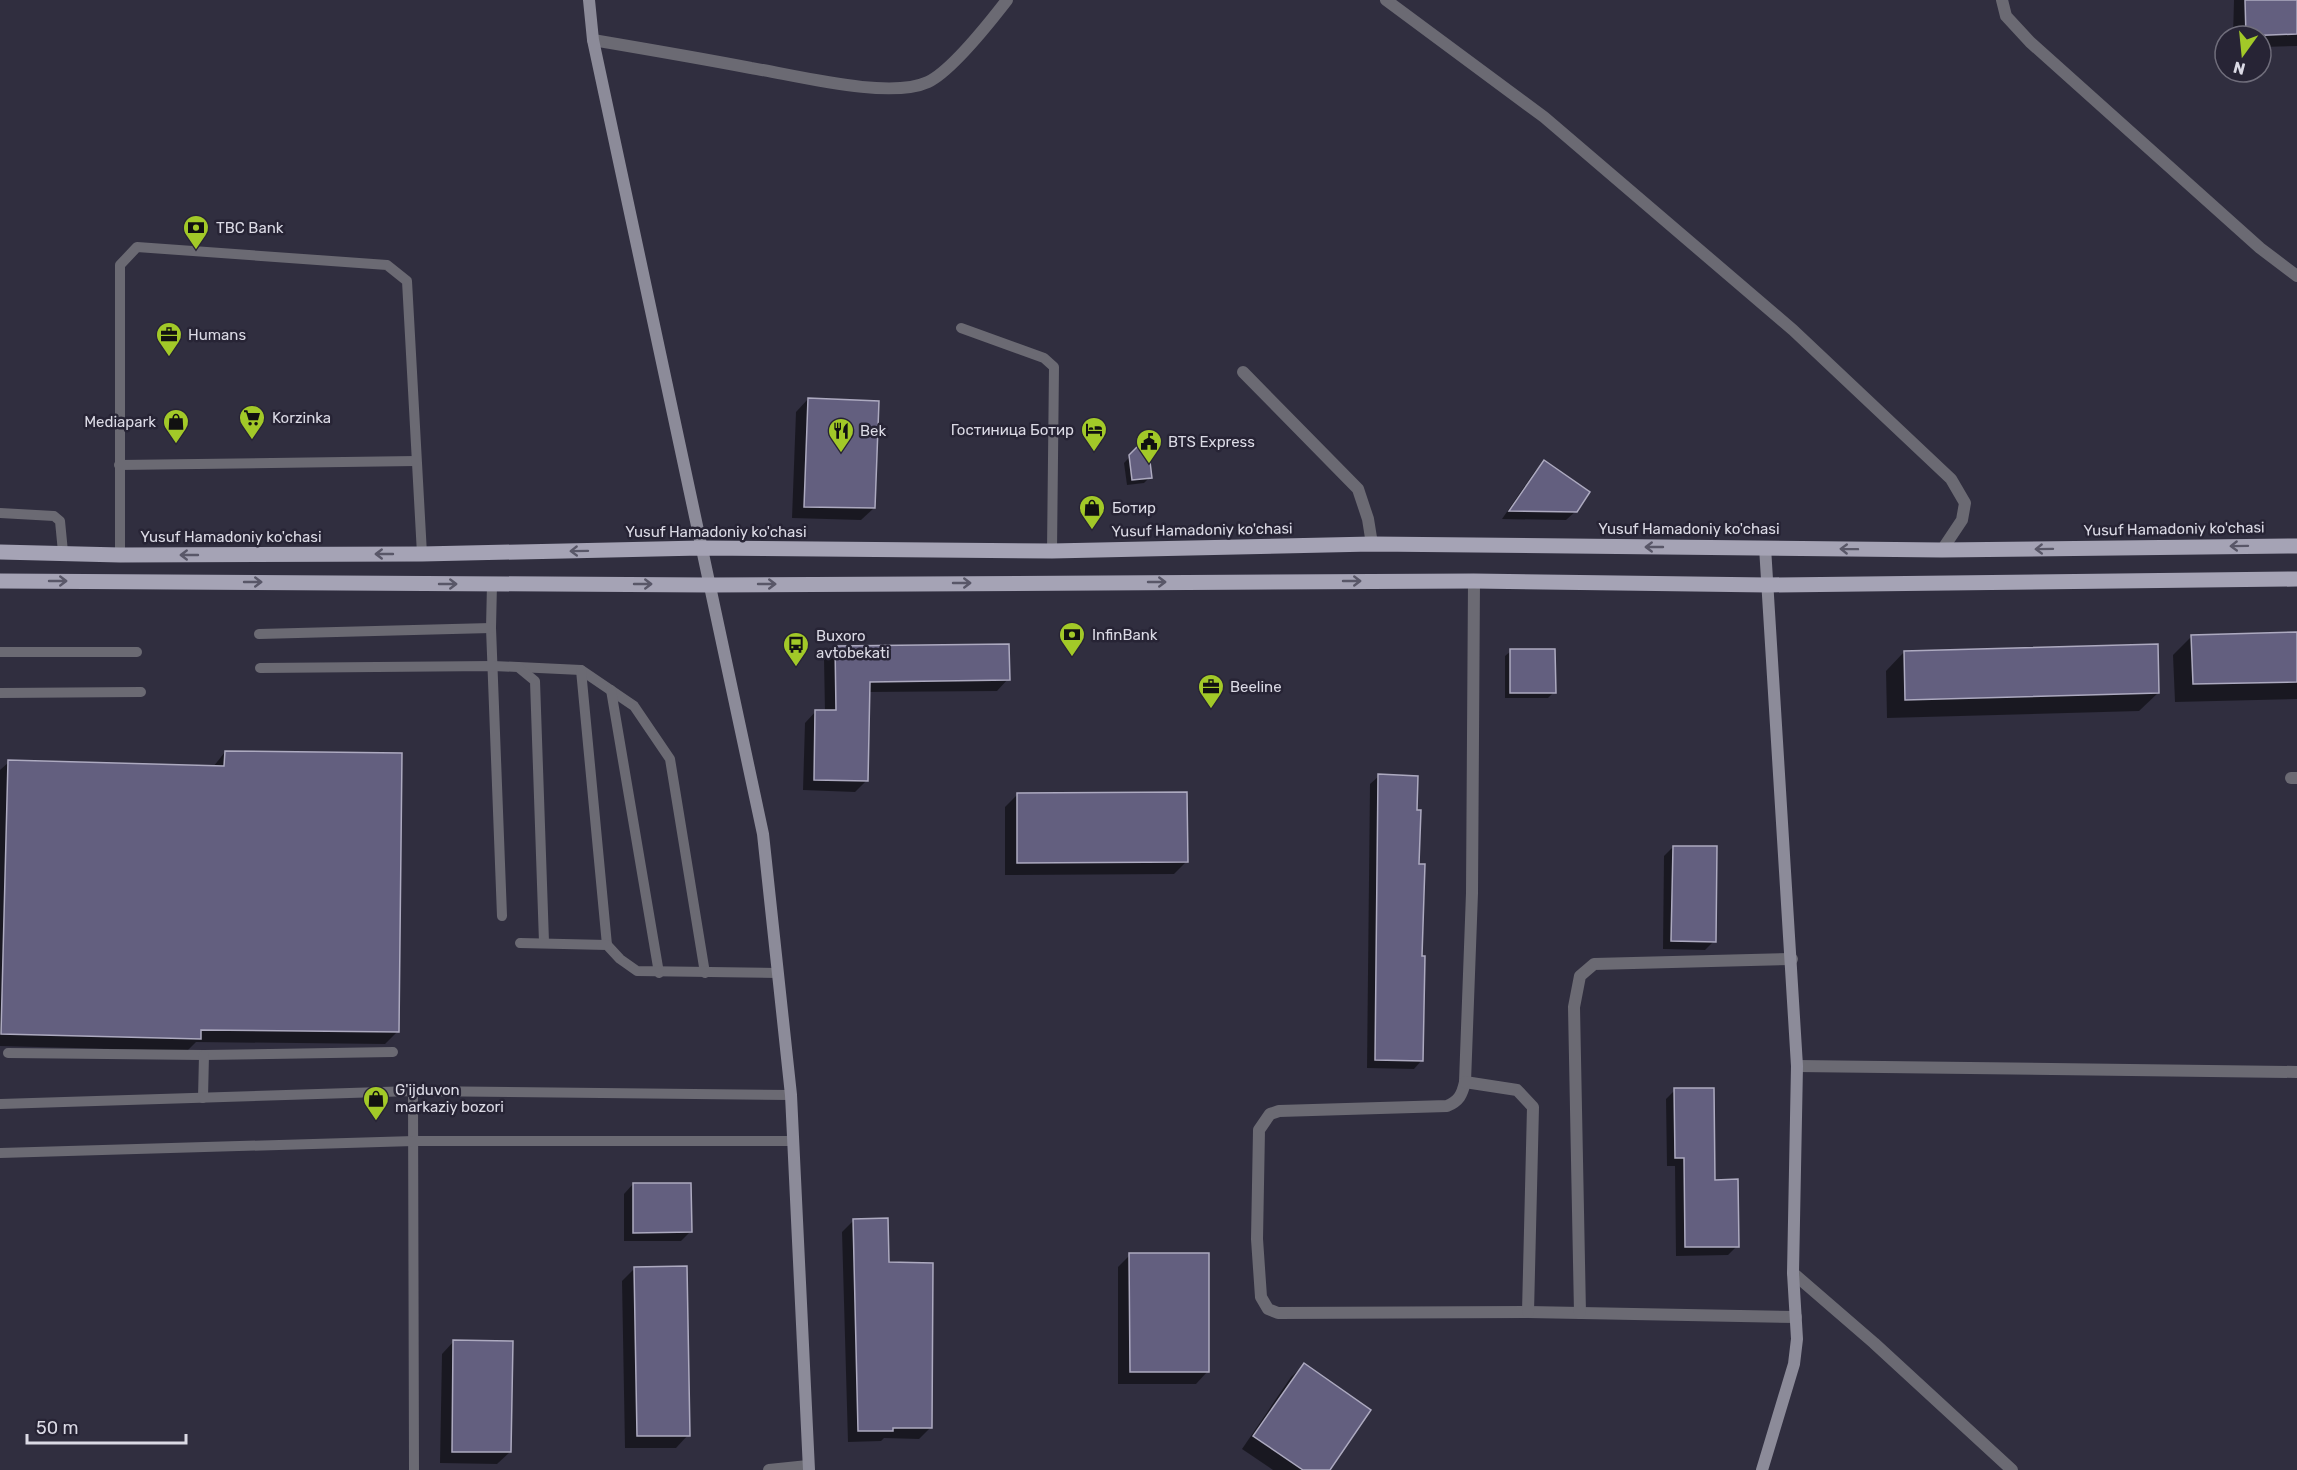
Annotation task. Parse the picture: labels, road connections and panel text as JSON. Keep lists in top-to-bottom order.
{
  "streets": {
    "main road": ["Yusuf Hamadoniy ko'chasi"]
  },
  "places": {
    "bank": ["TBC Bank", "InfinBank"],
    "office": ["Humans", "Beeline"],
    "supermarket": ["Korzinka"],
    "shop": ["Mediapark", "Ботир", "G'ijduvon markaziy bozori"],
    "hotel": ["Гостиница Ботир"],
    "restaurant": ["Bek"],
    "public building": ["BTS Express"],
    "bus stop": ["Buxoro avtobekati"]
  },
  "scale_bar": "50 m",
  "north": "bottom"
}
